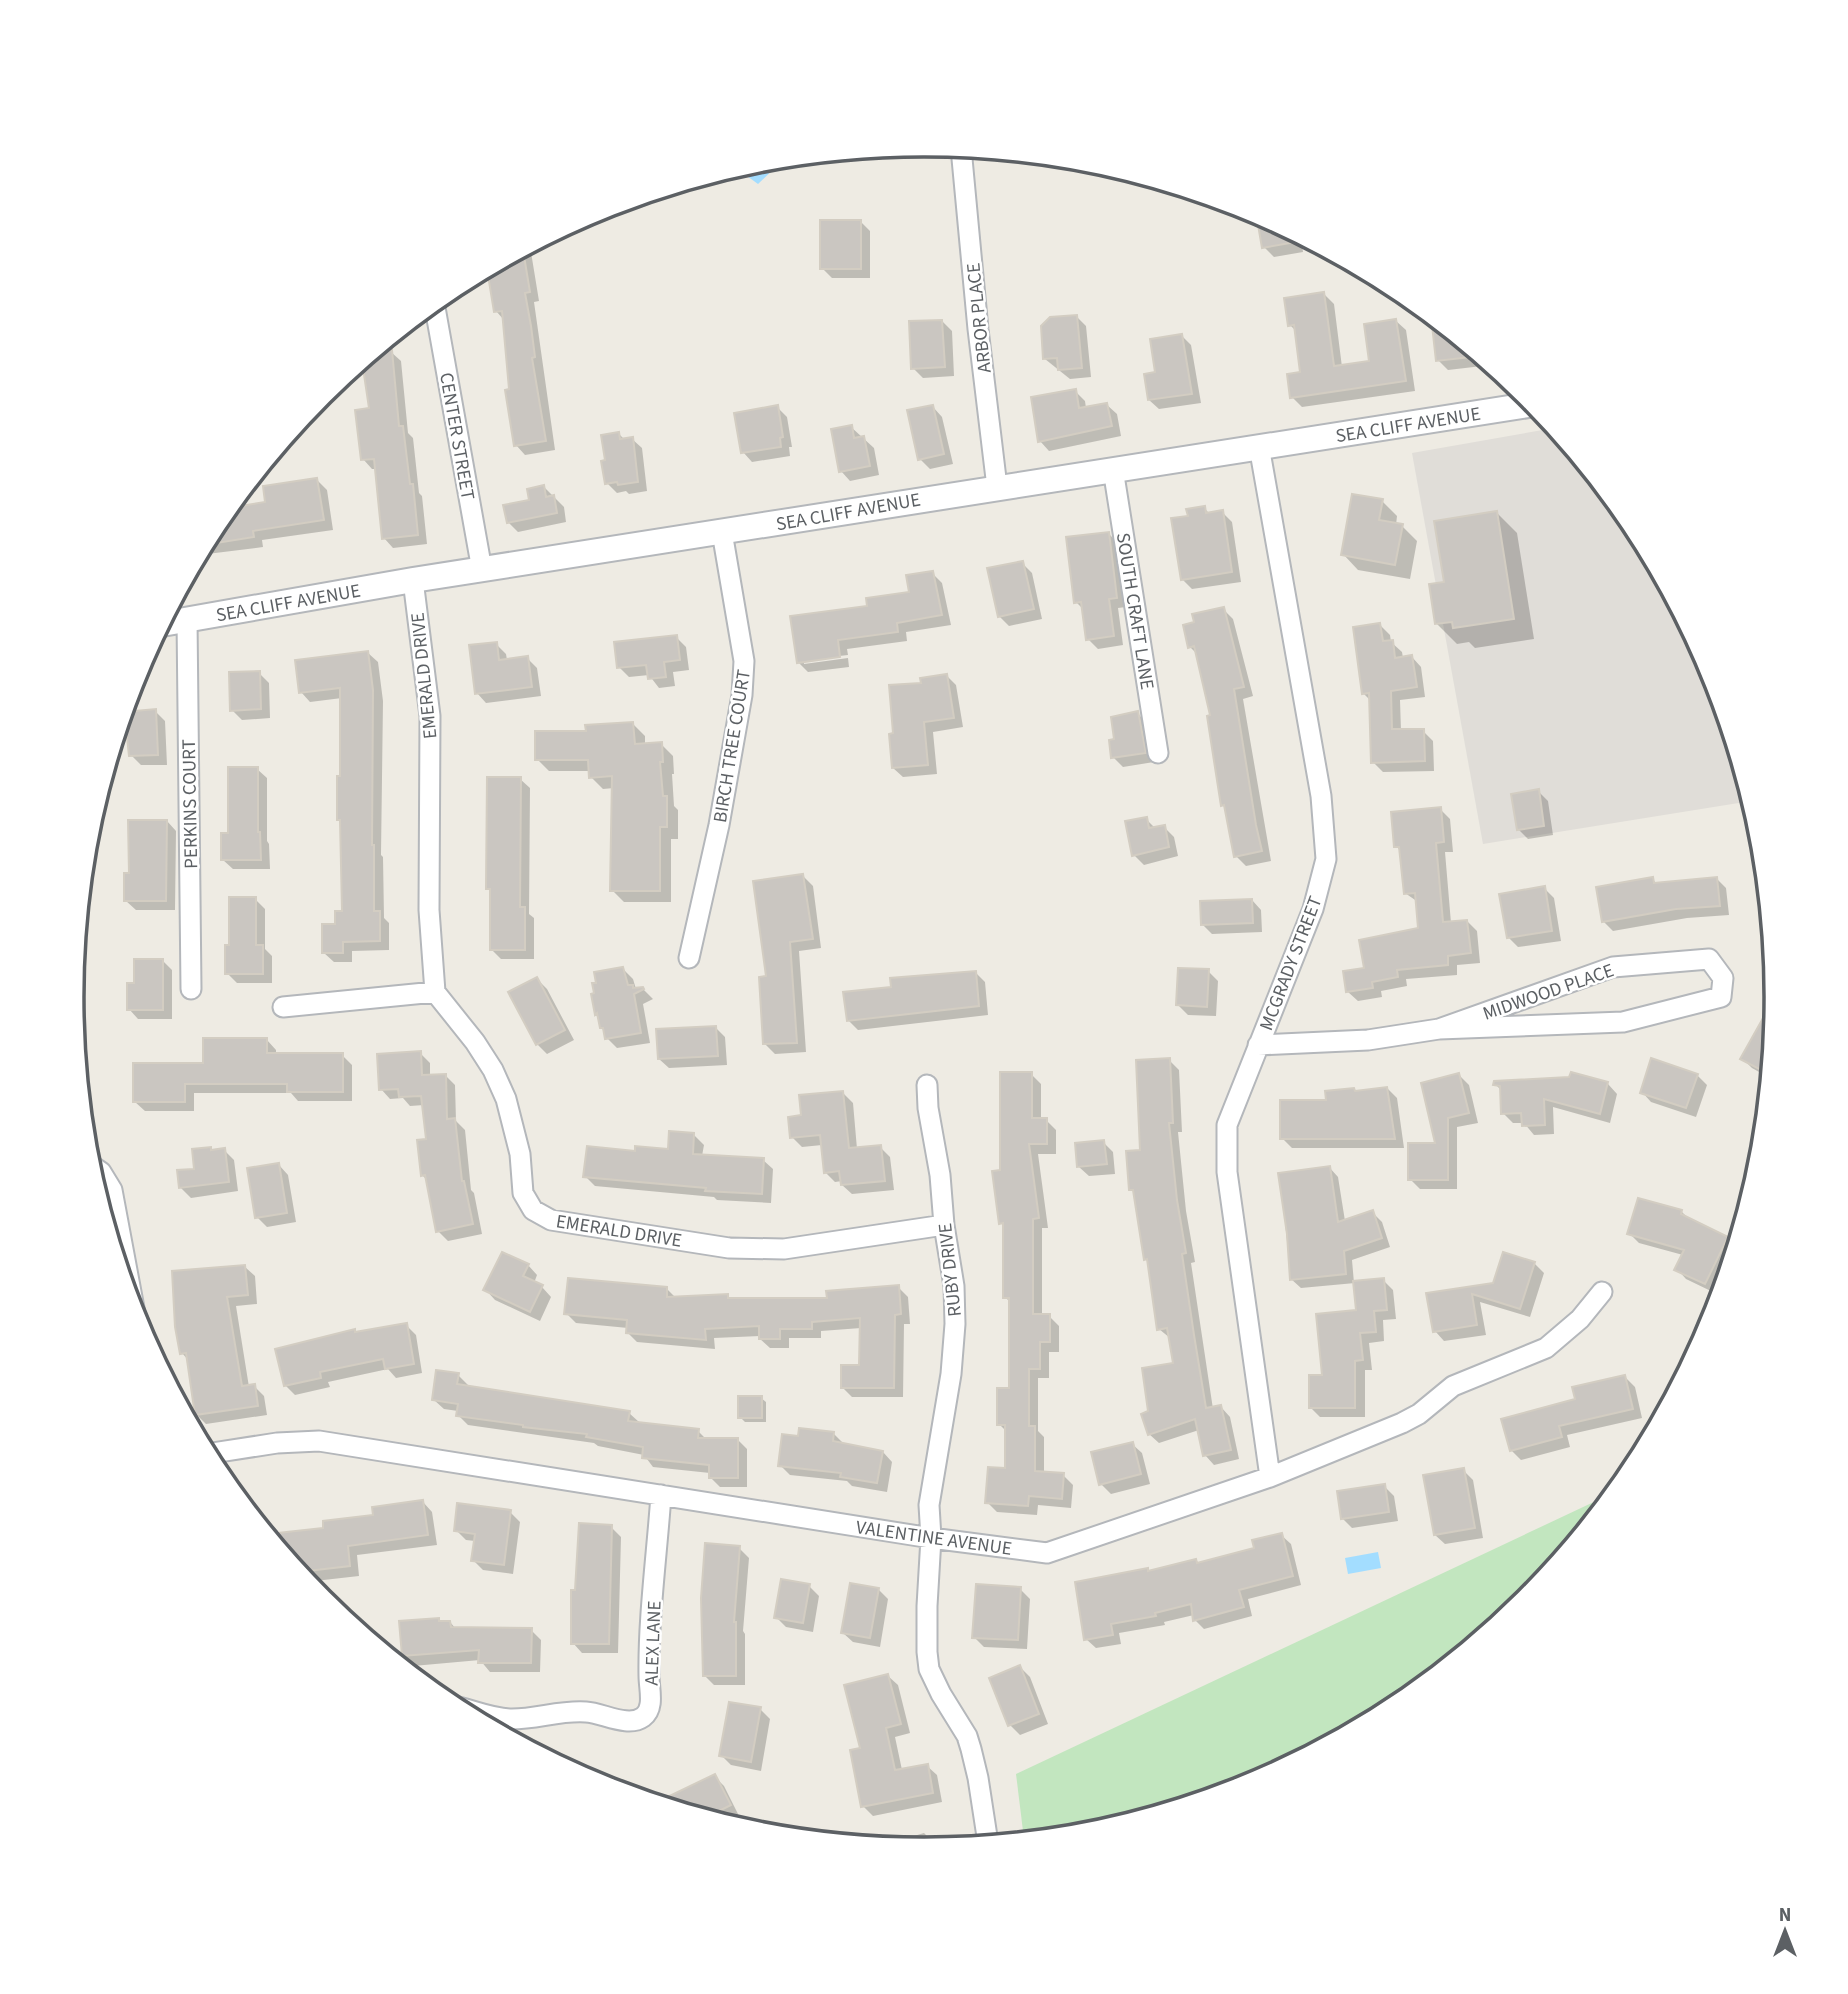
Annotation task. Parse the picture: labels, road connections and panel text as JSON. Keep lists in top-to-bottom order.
{
  "streets": {
    "street": [
      "ARBOR PLACE",
      "SEA CLIFF AVENUE",
      "CENTER STREET",
      "SOUTH CRAFT LANE",
      "EMERALD DRIVE",
      "BIRCH TREE COURT",
      "PERKINS COURT",
      "MCGRADY STREET",
      "MIDWOOD PLACE",
      "RUBY DRIVE",
      "VALENTINE AVENUE",
      "ALEX LANE"
    ]
  },
  "crossings": [
    ["ARBOR PLACE", "SEA CLIFF AVENUE"],
    ["SEA CLIFF AVENUE", "CENTER STREET"],
    ["SEA CLIFF AVENUE", "SOUTH CRAFT LANE"],
    ["SEA CLIFF AVENUE", "EMERALD DRIVE"],
    ["SEA CLIFF AVENUE", "BIRCH TREE COURT"],
    ["SEA CLIFF AVENUE", "PERKINS COURT"],
    ["SEA CLIFF AVENUE", "MCGRADY STREET"],
    ["EMERALD DRIVE", "RUBY DRIVE"],
    ["MCGRADY STREET", "MIDWOOD PLACE"],
    ["MCGRADY STREET", "VALENTINE AVENUE"],
    ["RUBY DRIVE", "VALENTINE AVENUE"],
    ["VALENTINE AVENUE", "ALEX LANE"]
  ],
  "north": "top"
}
